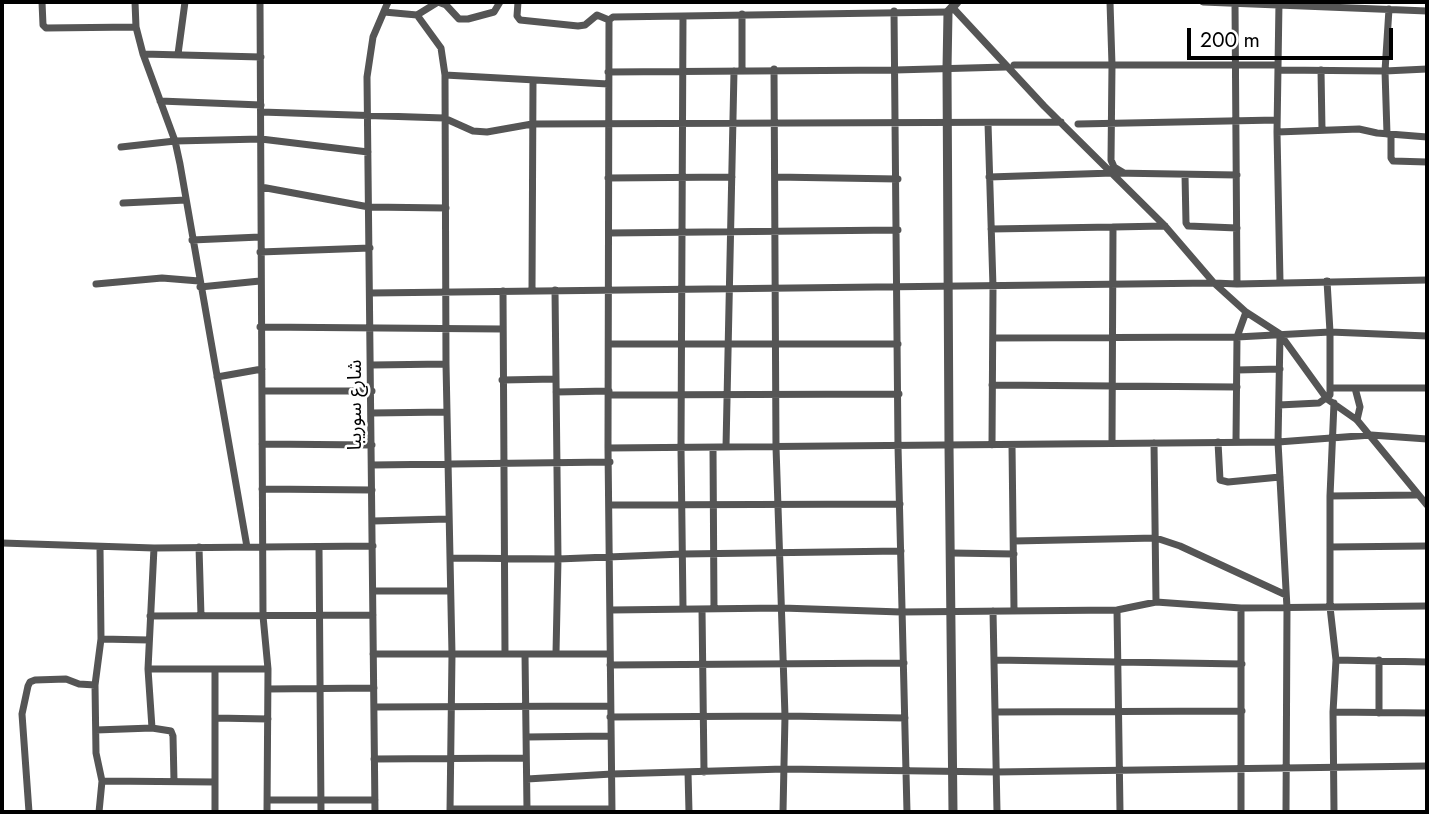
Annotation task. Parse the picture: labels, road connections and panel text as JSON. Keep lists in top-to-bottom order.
{
  "streets": {
    "street": ["شارع سوريبا"]
  },
  "scale_bar": "200 m"
}
